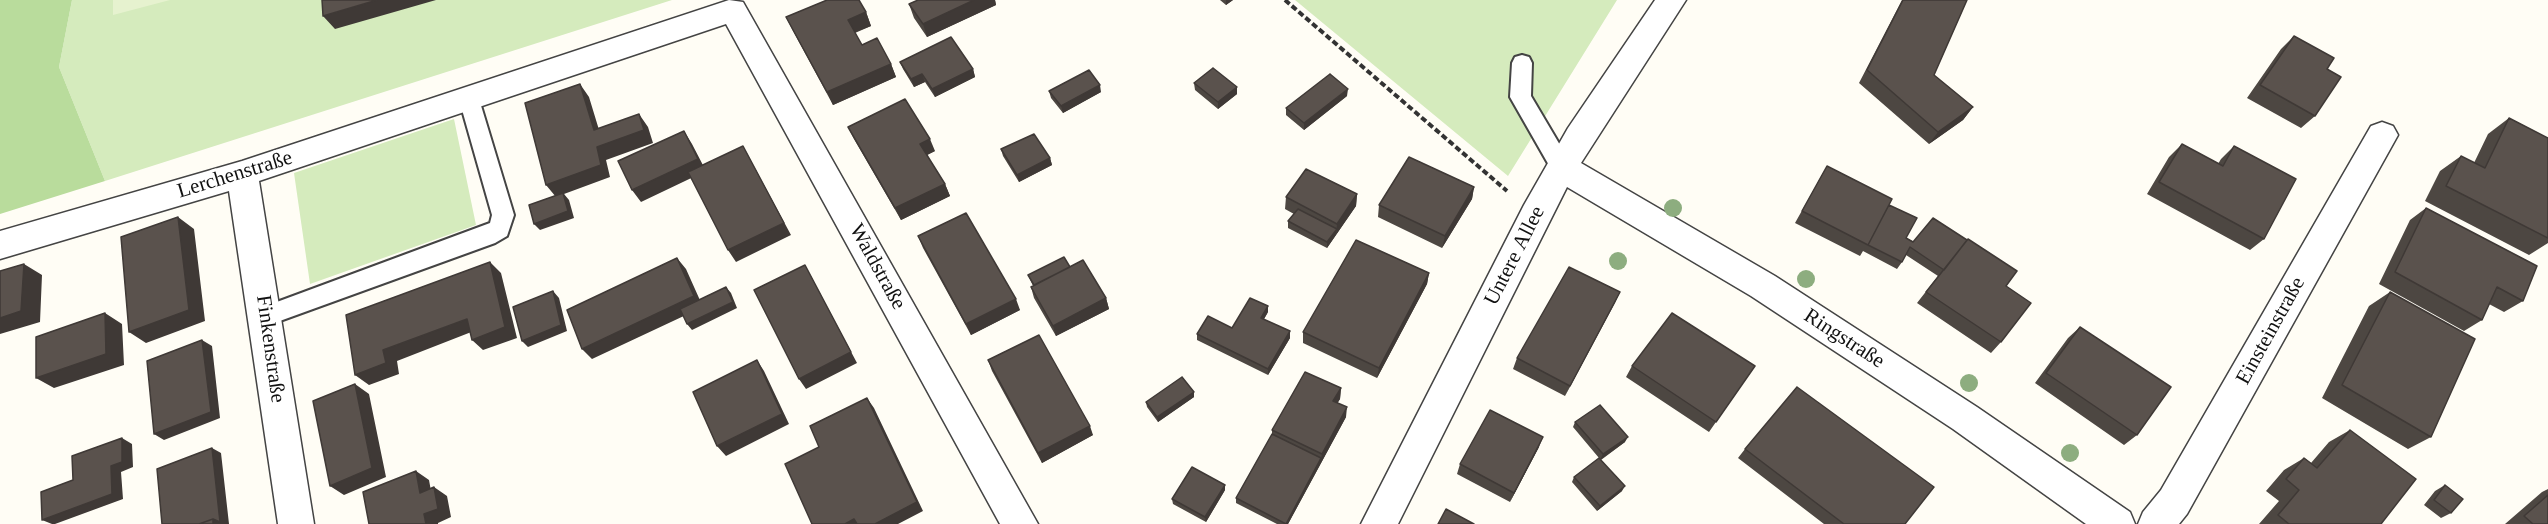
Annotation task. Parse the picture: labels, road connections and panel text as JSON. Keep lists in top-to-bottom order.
{
  "streets": {
    "street": [
      "Lerchenstraße",
      "Untere Allee",
      "Waldstraße",
      "Einsteinstraße",
      "Ringstraße",
      "Finkenstraße"
    ]
  },
  "crossings": [
    ["Lerchenstraße", "Waldstraße"],
    ["Lerchenstraße", "Finkenstraße"],
    ["Untere Allee", "Ringstraße"]
  ]
}
